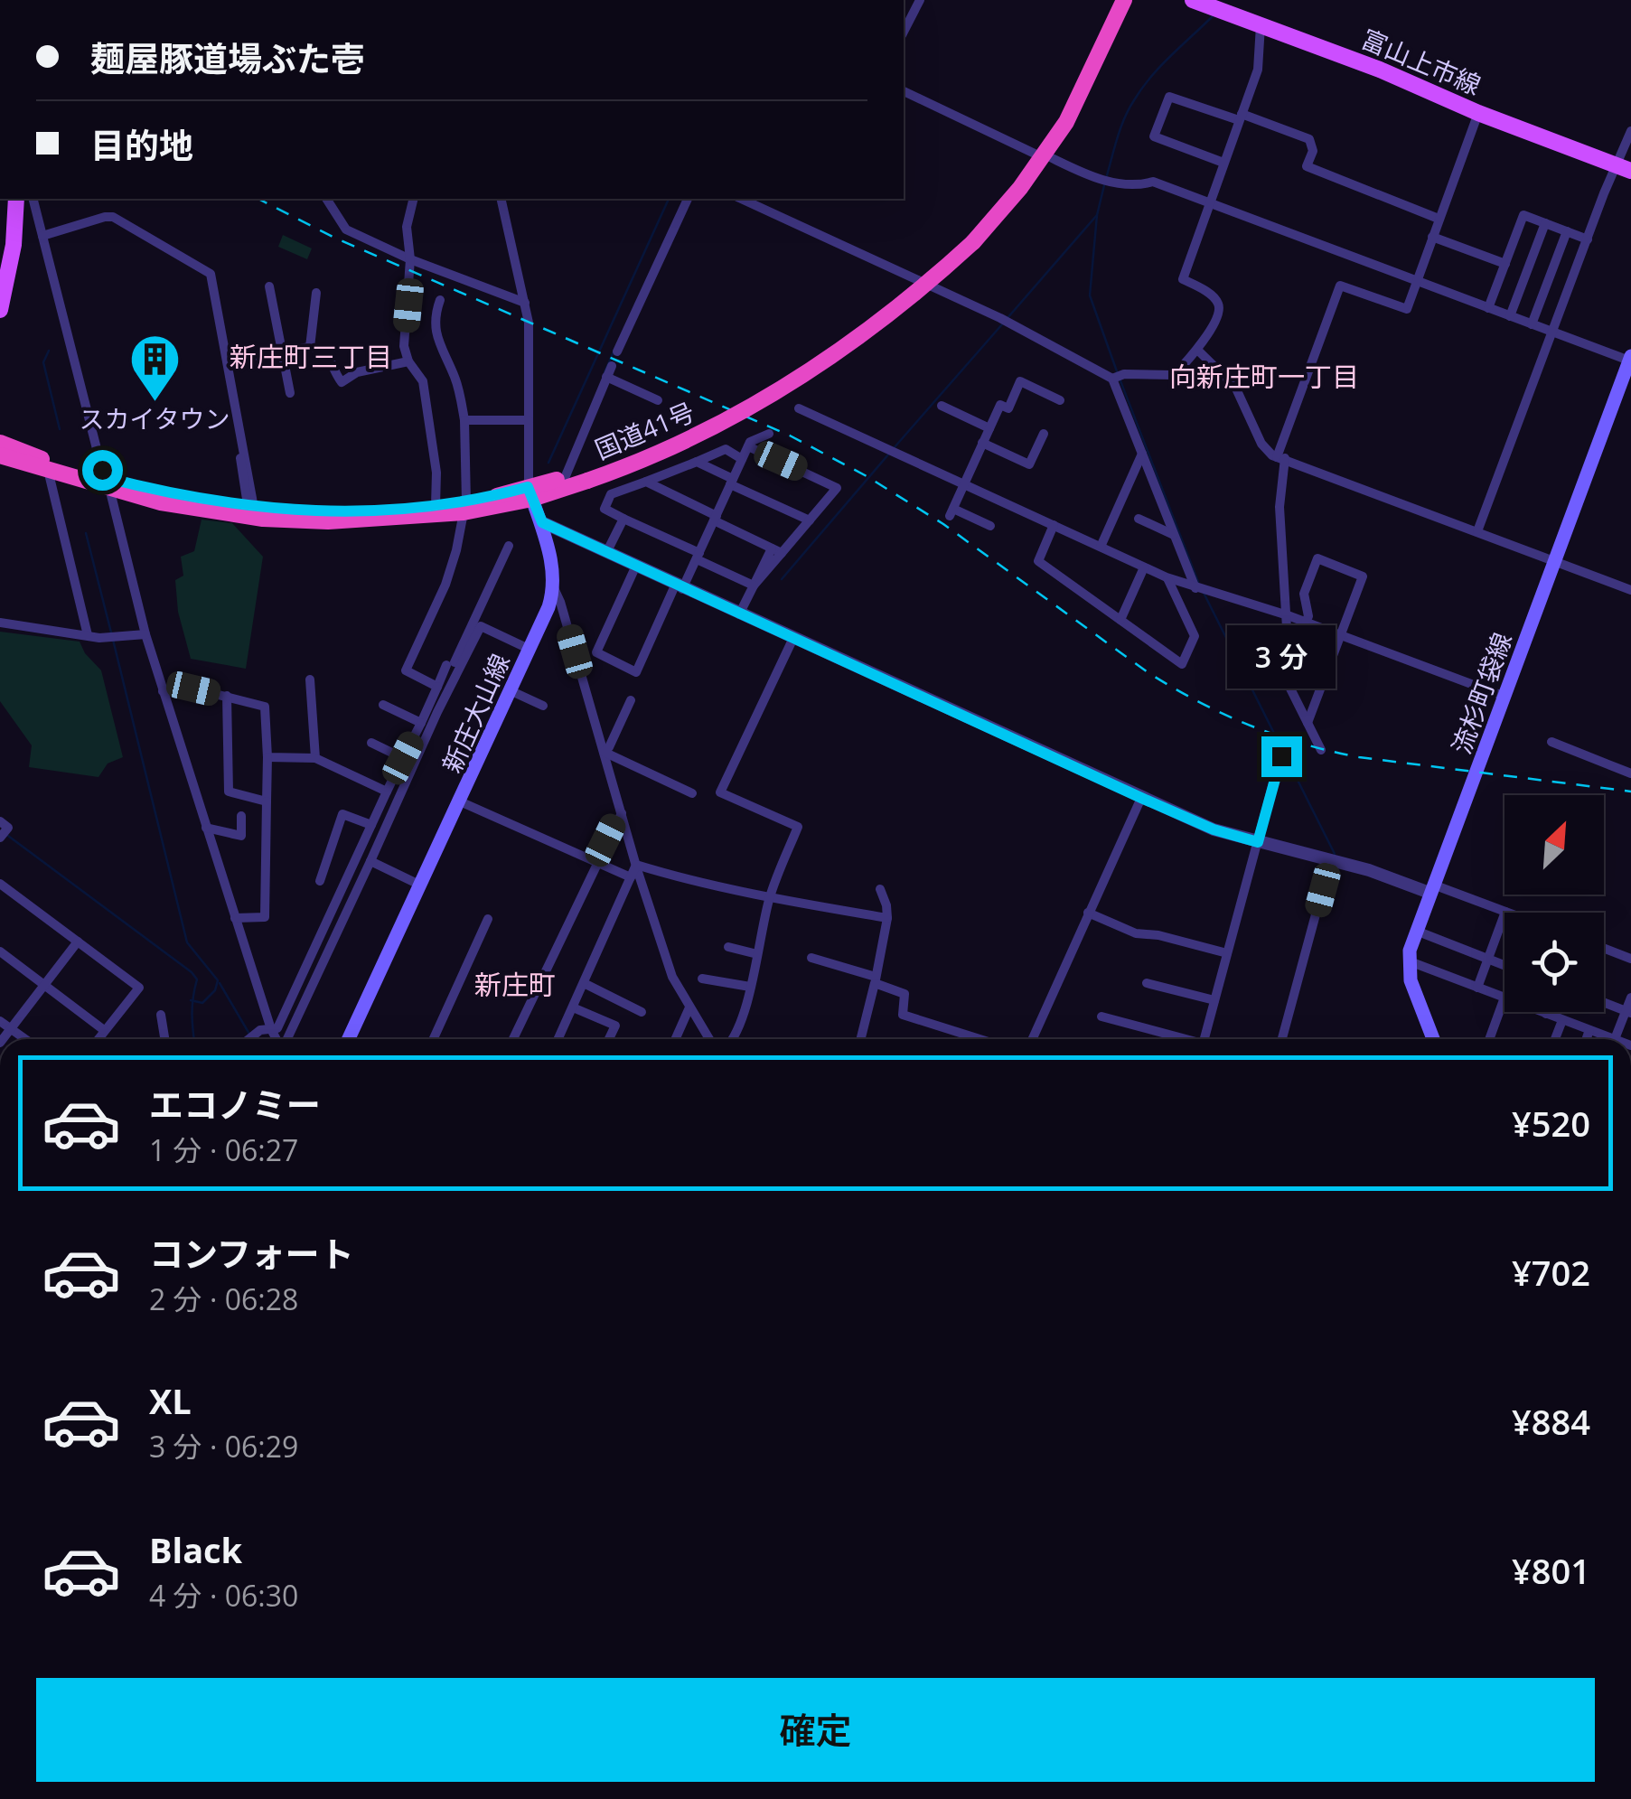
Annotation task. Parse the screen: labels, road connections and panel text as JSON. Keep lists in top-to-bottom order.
{
  "streets": {
    "highway": ["国道41号"],
    "main road": ["富山上市線", "流杉町袋線", "新庄大山線"]
  },
  "districts": ["新庄町三丁目", "向新庄町一丁目", "新庄町"],
  "places": {
    "building": ["スカイタウン"]
  },
  "north": "top right",
  "page": {
    "banner": ["麺屋豚道場ぶた壱", "目的地"],
    "bubble": "3 分",
    "list": [
      {
        "name": "エコノミー",
        "note": "1 分 · 06:27",
        "value": "¥520"
      },
      {
        "name": "コンフォート",
        "note": "2 分 · 06:28",
        "value": "¥702"
      },
      {
        "name": "XL",
        "note": "3 分 · 06:29",
        "value": "¥884"
      },
      {
        "name": "Black",
        "note": "4 分 · 06:30",
        "value": "¥801"
      }
    ],
    "buttons": "確定"
  }
}
